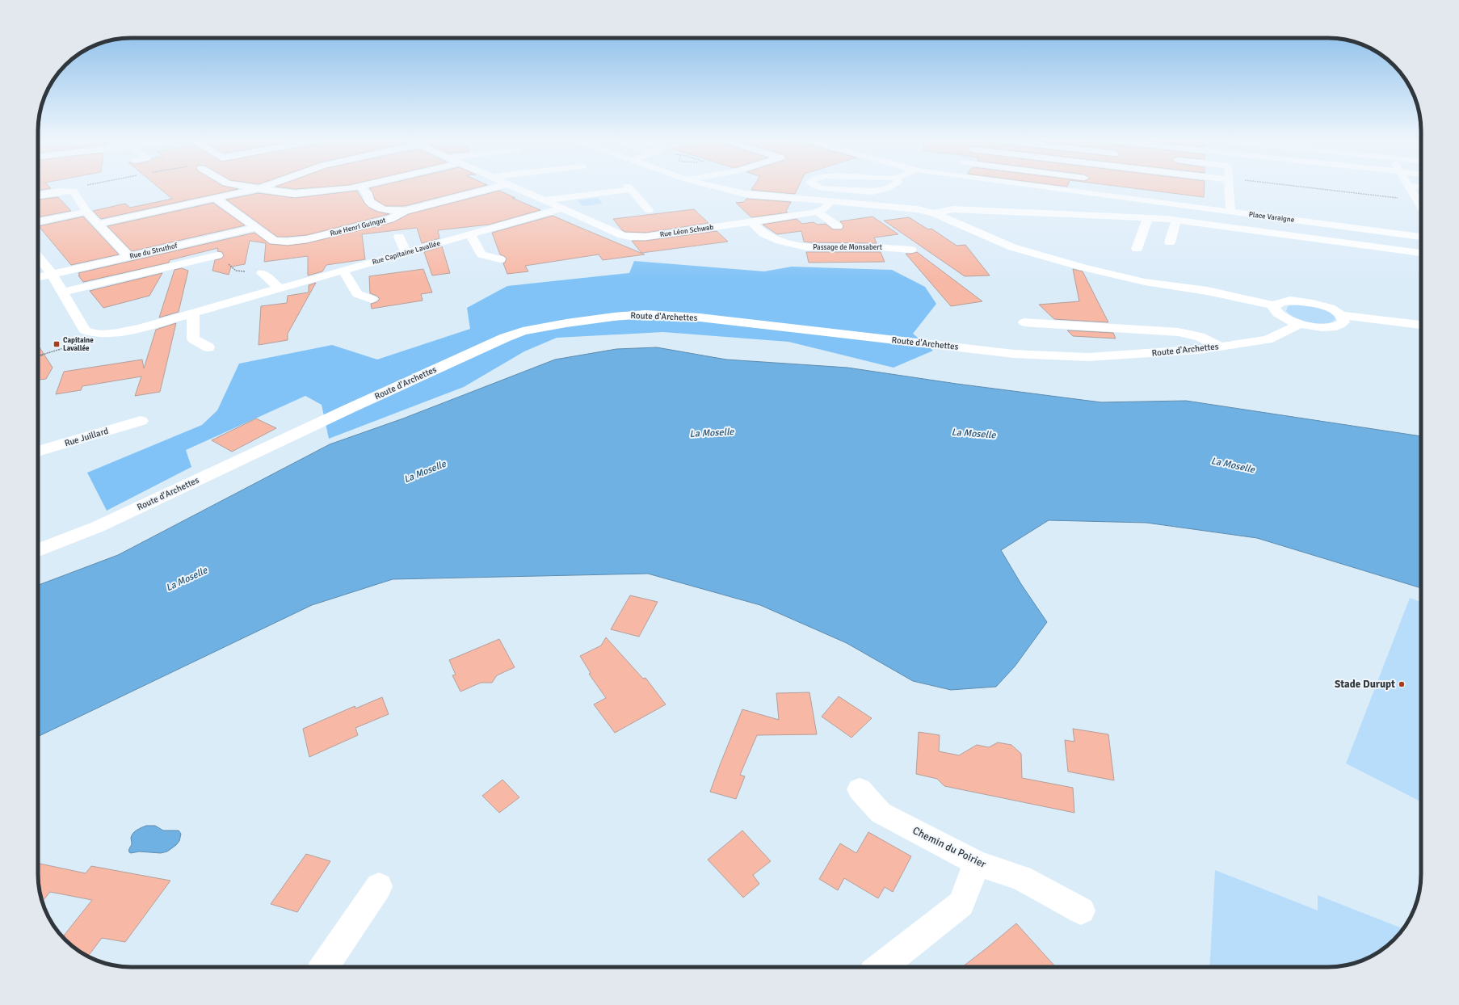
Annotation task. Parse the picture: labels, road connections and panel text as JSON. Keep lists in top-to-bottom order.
{
  "streets": {
    "street": [
      "Place Varaigne",
      "Rue Henri Guingot",
      "Rue Léon Schwab",
      "Passage de Monsabert",
      "Rue du Struthof",
      "Rue Capitaine Lavallée",
      "Route d'Archettes",
      "Rue Juillard",
      "Chemin du Poirier"
    ]
  },
  "crossings": [
    ["Rue Henri Guingot", "Rue du Struthof"],
    ["Rue Léon Schwab", "Passage de Monsabert"],
    ["Rue Léon Schwab", "Rue Capitaine Lavallée"]
  ],
  "water": ["La Moselle"],
  "places": {
    "transit": ["Capitaine Lavallée"],
    "other": ["Stade Durupt"]
  }
}
